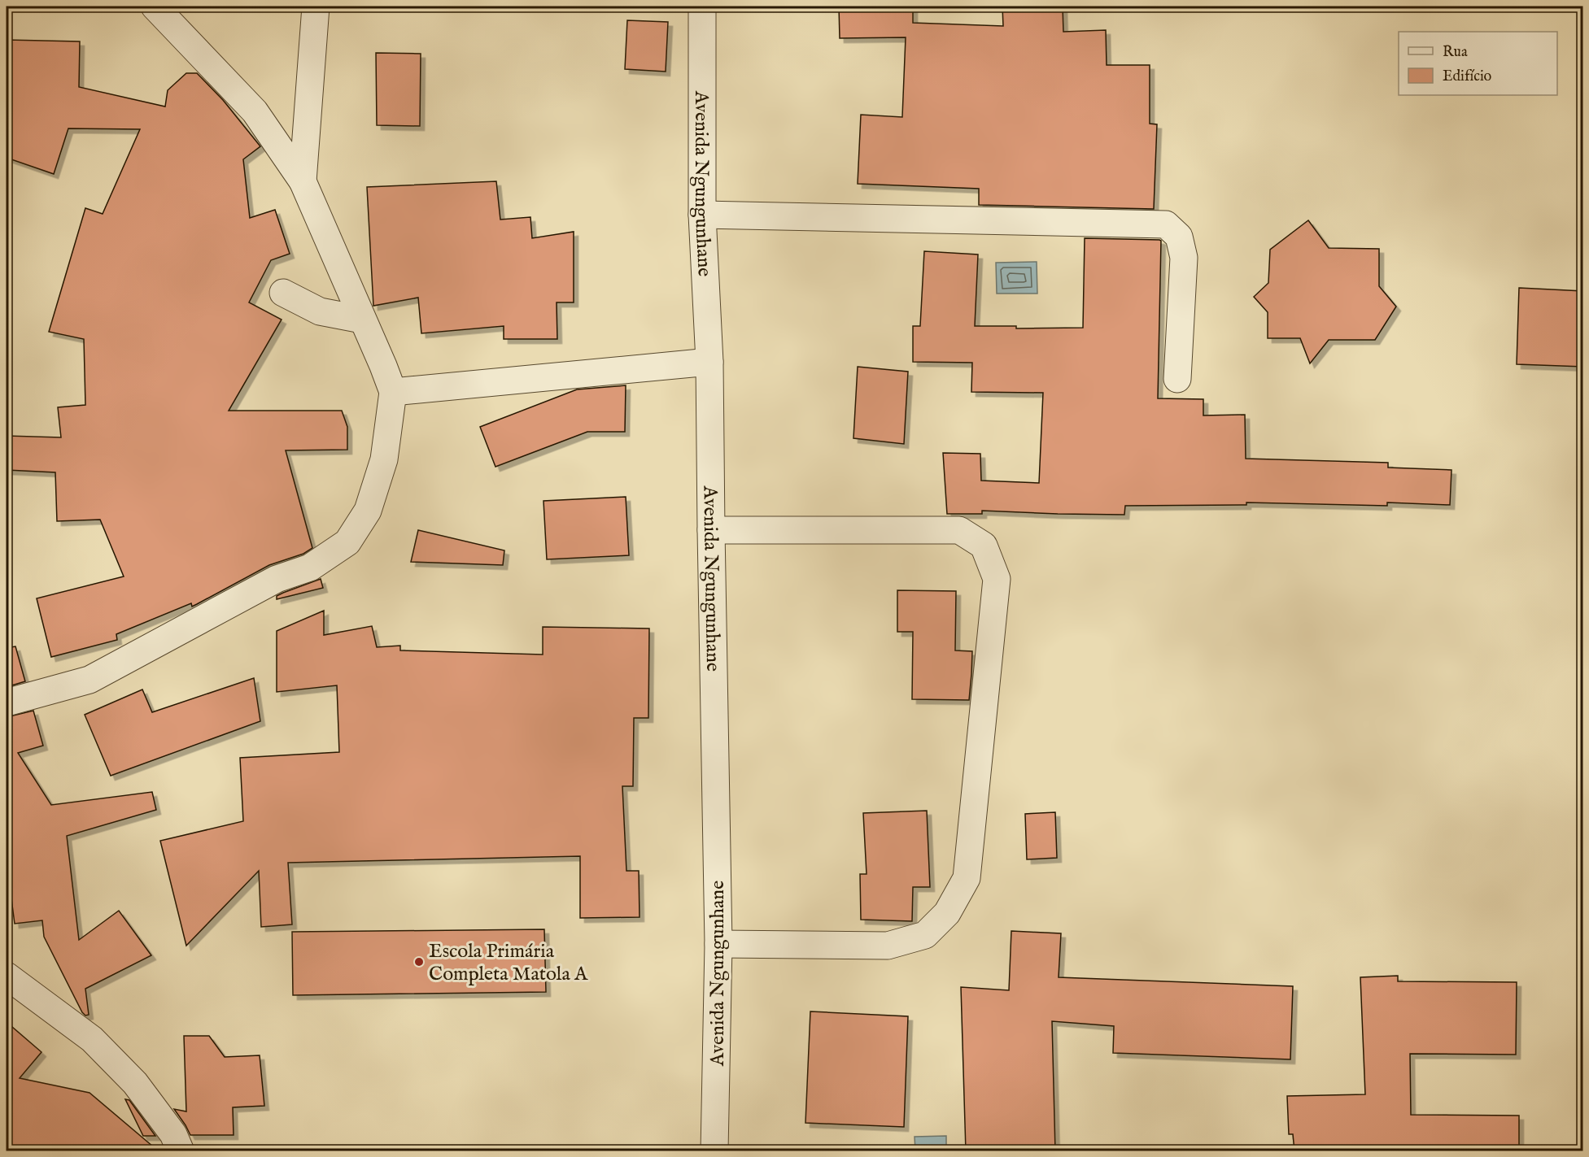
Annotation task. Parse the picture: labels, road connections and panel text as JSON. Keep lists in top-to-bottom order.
{
  "streets": {
    "street": ["Avenida Ngungunhane"]
  },
  "places": ["Escola Primária Completa Matola A"],
  "legend": ["Rua", "Edifício"]
}
